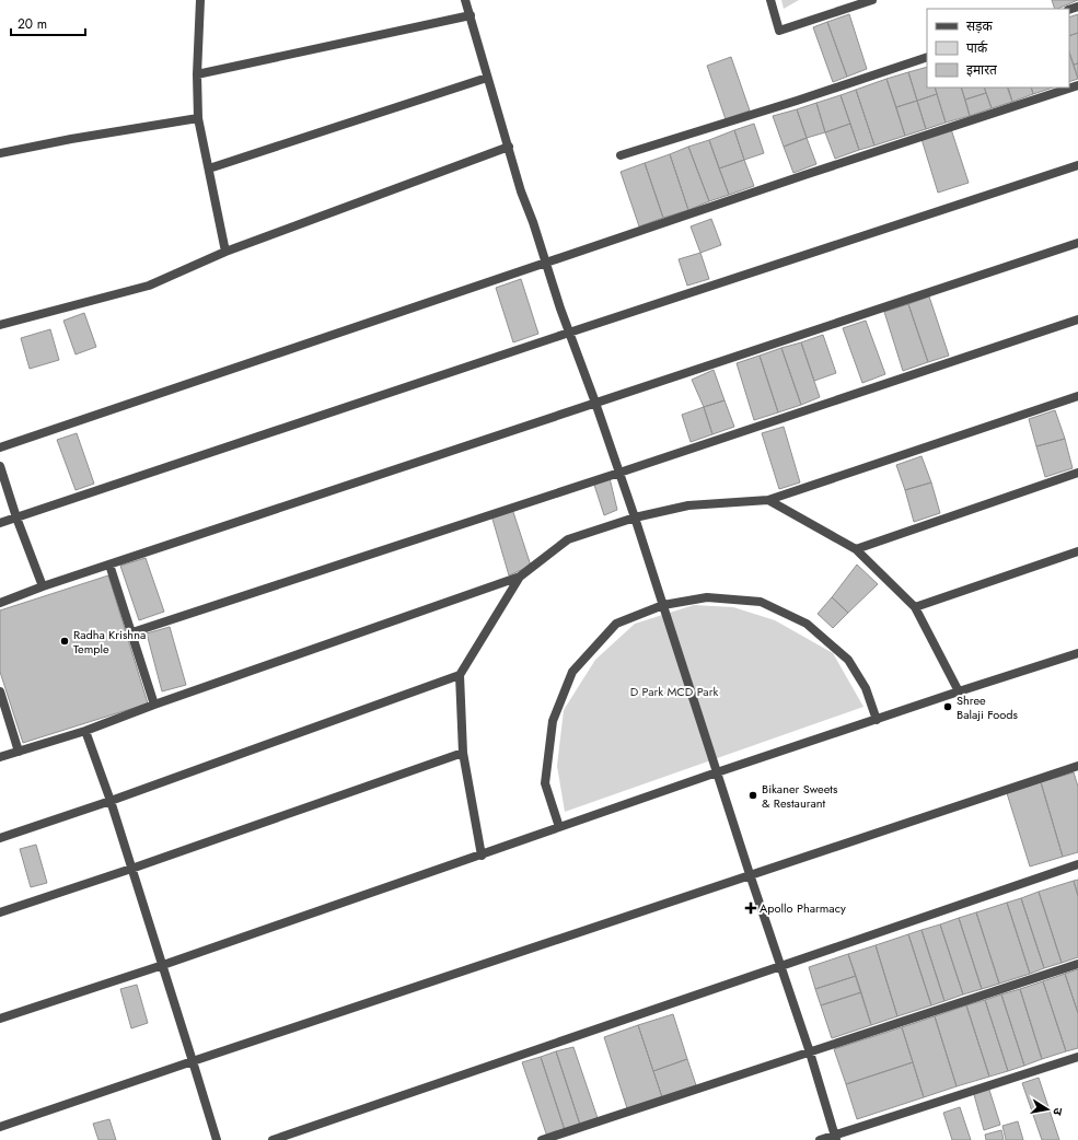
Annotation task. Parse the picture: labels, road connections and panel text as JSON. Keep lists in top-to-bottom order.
{
  "parks": ["D Park MCD Park"],
  "places": {
    "other": ["Radha Krishna Temple", "Shree Balaji Foods", "Bikaner Sweets & Restaurant"],
    "health": ["Apollo Pharmacy"]
  },
  "legend": ["सड़क", "पार्क", "इमारत"],
  "scale_bar": "20 m",
  "north": "right"
}
